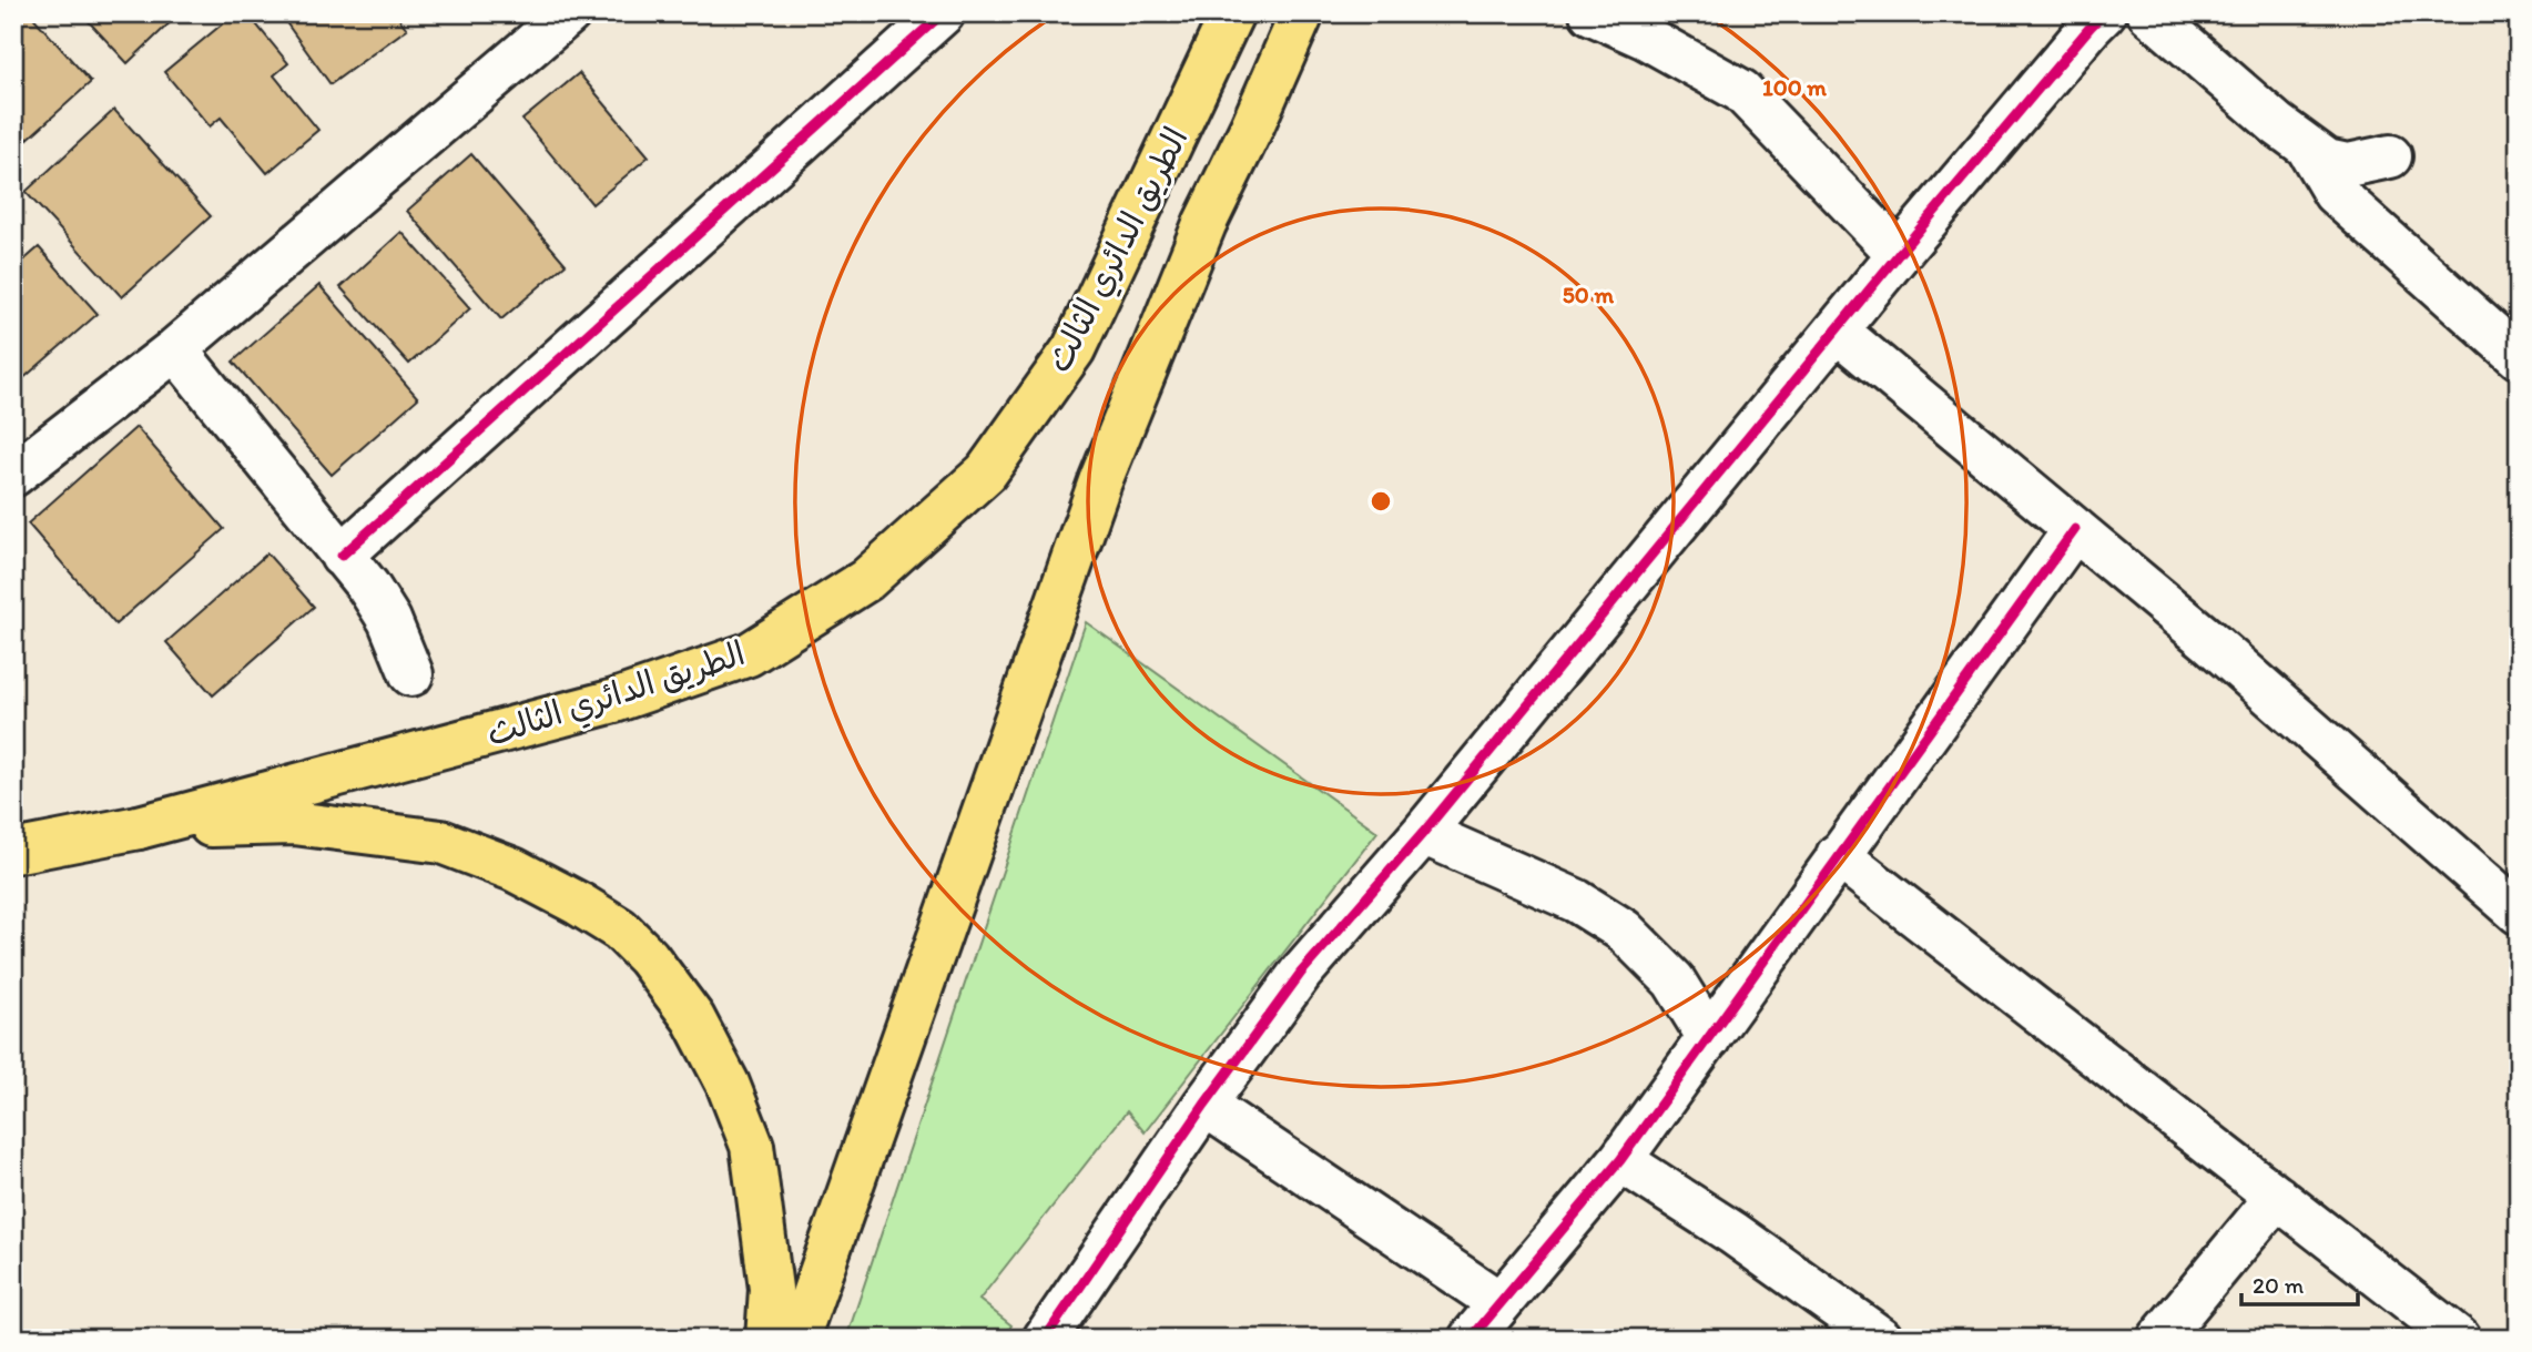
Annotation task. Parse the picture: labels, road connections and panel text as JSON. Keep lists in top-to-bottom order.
{
  "streets": {
    "main road": ["الطريق الدائري الثالث"]
  },
  "scale_bar": "20 m",
  "rings": ["100 m", "50 m"]
}
